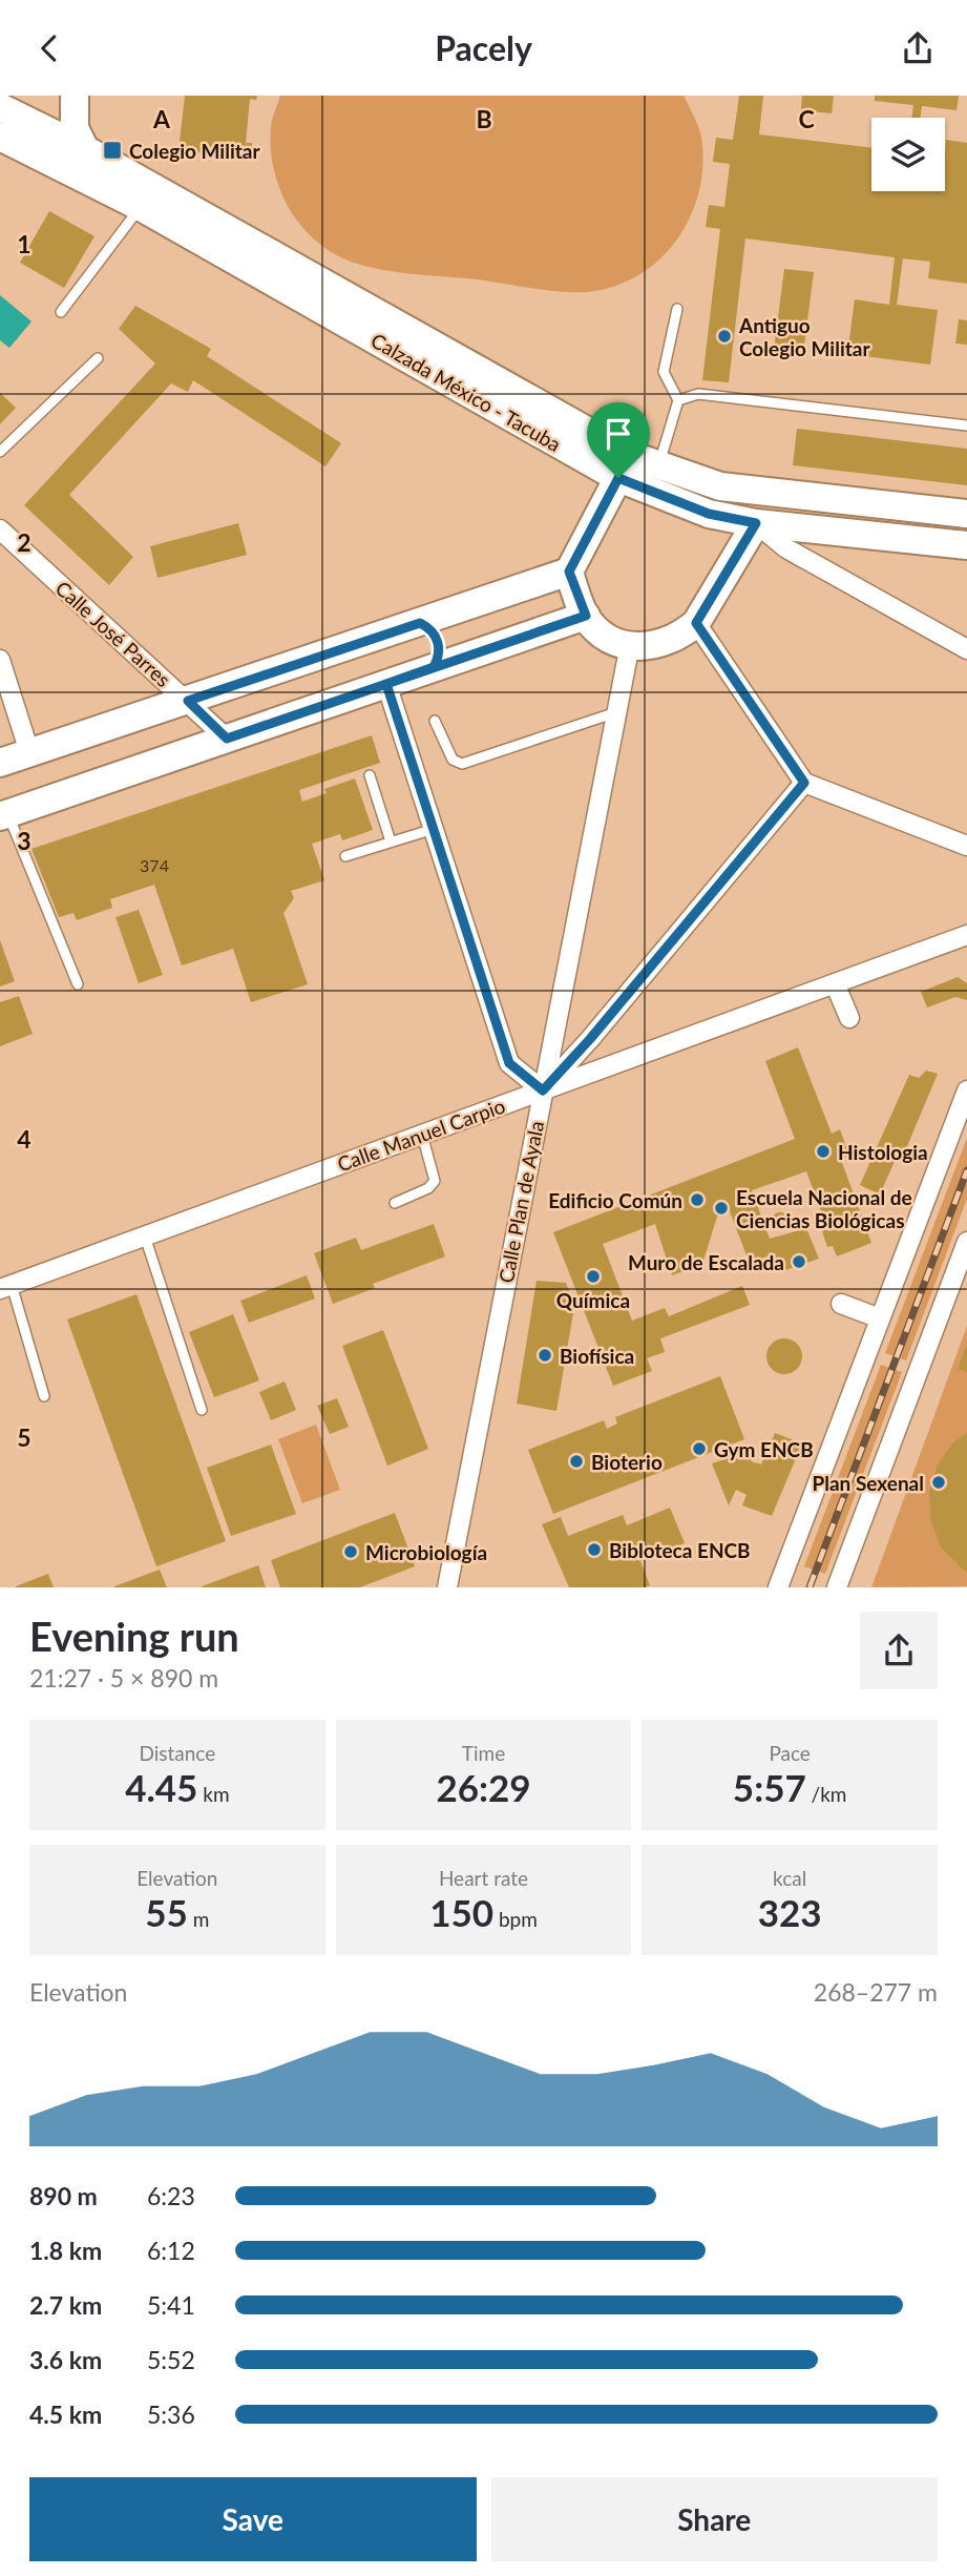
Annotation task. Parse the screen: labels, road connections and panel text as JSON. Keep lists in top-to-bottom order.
{
  "streets": {
    "main road": ["Calzada México - Tacuba"],
    "street": ["Calle José Parres", "Calle Manuel Carpio", "Calle Plan de Ayala"]
  },
  "crossings": [
    ["Calle Manuel Carpio", "Calle Plan de Ayala"]
  ],
  "places": {
    "transit": ["Colegio Militar"],
    "other": [
      "Antiguo Colegio Militar",
      "Histologia",
      "Edificio Común",
      "Escuela Nacional de Ciencias Biológicas",
      "Muro de Escalada",
      "Química",
      "Biofísica",
      "Gym ENCB",
      "Bioterio",
      "Plan Sexenal",
      "Bibloteca ENCB",
      "Microbiología"
    ]
  },
  "house_numbers": ["374"],
  "page": {
    "header": "Pacely",
    "heading": ["Evening run", "21:27 · 5 × 890 m"],
    "stats": [
      ["Distance", "4.45 km"],
      ["Time", "26:29"],
      ["Pace", "5:57 /km"],
      ["Elevation", "55 m"],
      ["Heart rate", "150 bpm"],
      ["kcal", "323"]
    ],
    "chart": ["Elevation", "268–277 m"],
    "list": [
      {
        "name": "890 m",
        "note": "6:23"
      },
      {
        "name": "1.8 km",
        "note": "6:12"
      },
      {
        "name": "2.7 km",
        "note": "5:41"
      },
      {
        "name": "3.6 km",
        "note": "5:52"
      },
      {
        "name": "4.5 km",
        "note": "5:36"
      }
    ],
    "buttons": ["Save", "Share"]
  },
  "grid": {
    "columns": ["A", "B", "C"],
    "rows": [
      "1",
      "2",
      "3",
      "4",
      "5"
    ]
  }
}
